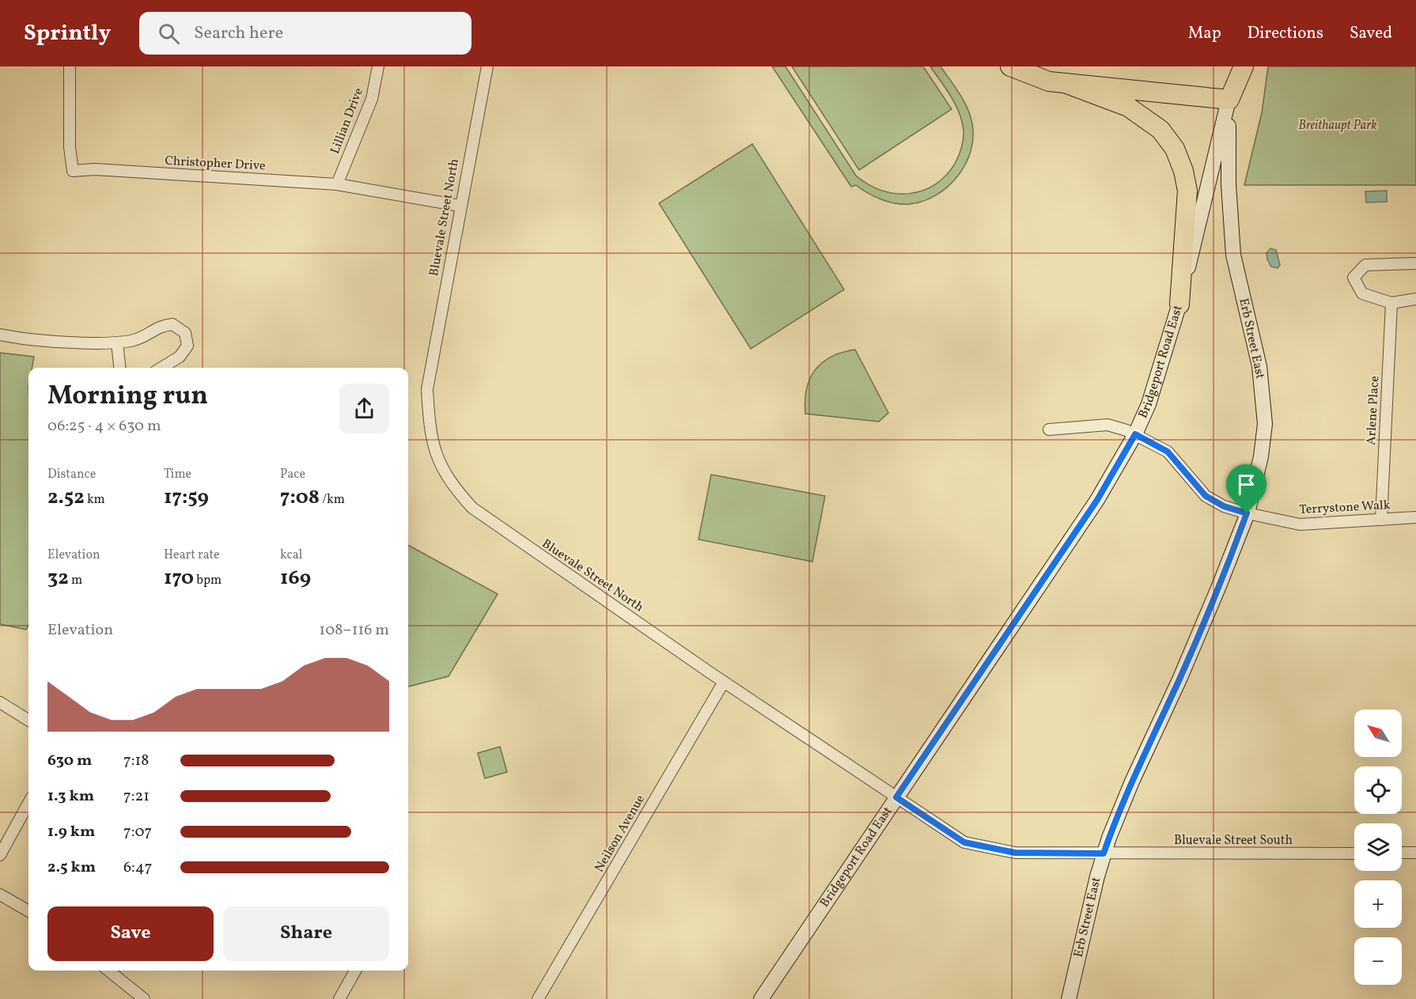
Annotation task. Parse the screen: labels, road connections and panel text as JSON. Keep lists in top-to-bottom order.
{
  "streets": {
    "main road": ["Erb Street East", "Bridgeport Road East"],
    "street": [
      "Lillian Drive",
      "Christopher Drive",
      "Bluevale Street North",
      "Arlene Place",
      "Terrystone Walk",
      "Neilson Avenue",
      "Bluevale Street South"
    ]
  },
  "crossings": [
    ["Lillian Drive", "Christopher Drive"],
    ["Christopher Drive", "Bluevale Street North"],
    ["Bluevale Street North", "Erb Street East"],
    ["Bluevale Street North", "Bridgeport Road East"],
    ["Bluevale Street North", "Neilson Avenue"],
    ["Bluevale Street North", "Bluevale Street South"],
    ["Erb Street East", "Bridgeport Road East"],
    ["Erb Street East", "Terrystone Walk"],
    ["Erb Street East", "Bluevale Street South"],
    ["Bridgeport Road East", "Terrystone Walk"],
    ["Arlene Place", "Terrystone Walk"]
  ],
  "parks": ["Breithaupt Park"],
  "north": "top left",
  "page": {
    "header": "Sprintly",
    "search": "Search here",
    "nav": ["Map", "Directions", "Saved"],
    "heading": ["Morning run", "06:25 · 4 × 630 m"],
    "stats": [
      ["Distance", "2.52 km"],
      ["Time", "17:59"],
      ["Pace", "7:08 /km"],
      ["Elevation", "32 m"],
      ["Heart rate", "170 bpm"],
      ["kcal", "169"]
    ],
    "chart": ["Elevation", "108–116 m"],
    "map_buttons": ["+", "−"],
    "list": [
      {
        "name": "630 m",
        "note": "7:18"
      },
      {
        "name": "1.3 km",
        "note": "7:21"
      },
      {
        "name": "1.9 km",
        "note": "7:07"
      },
      {
        "name": "2.5 km",
        "note": "6:47"
      }
    ],
    "buttons": ["Save", "Share"]
  }
}
